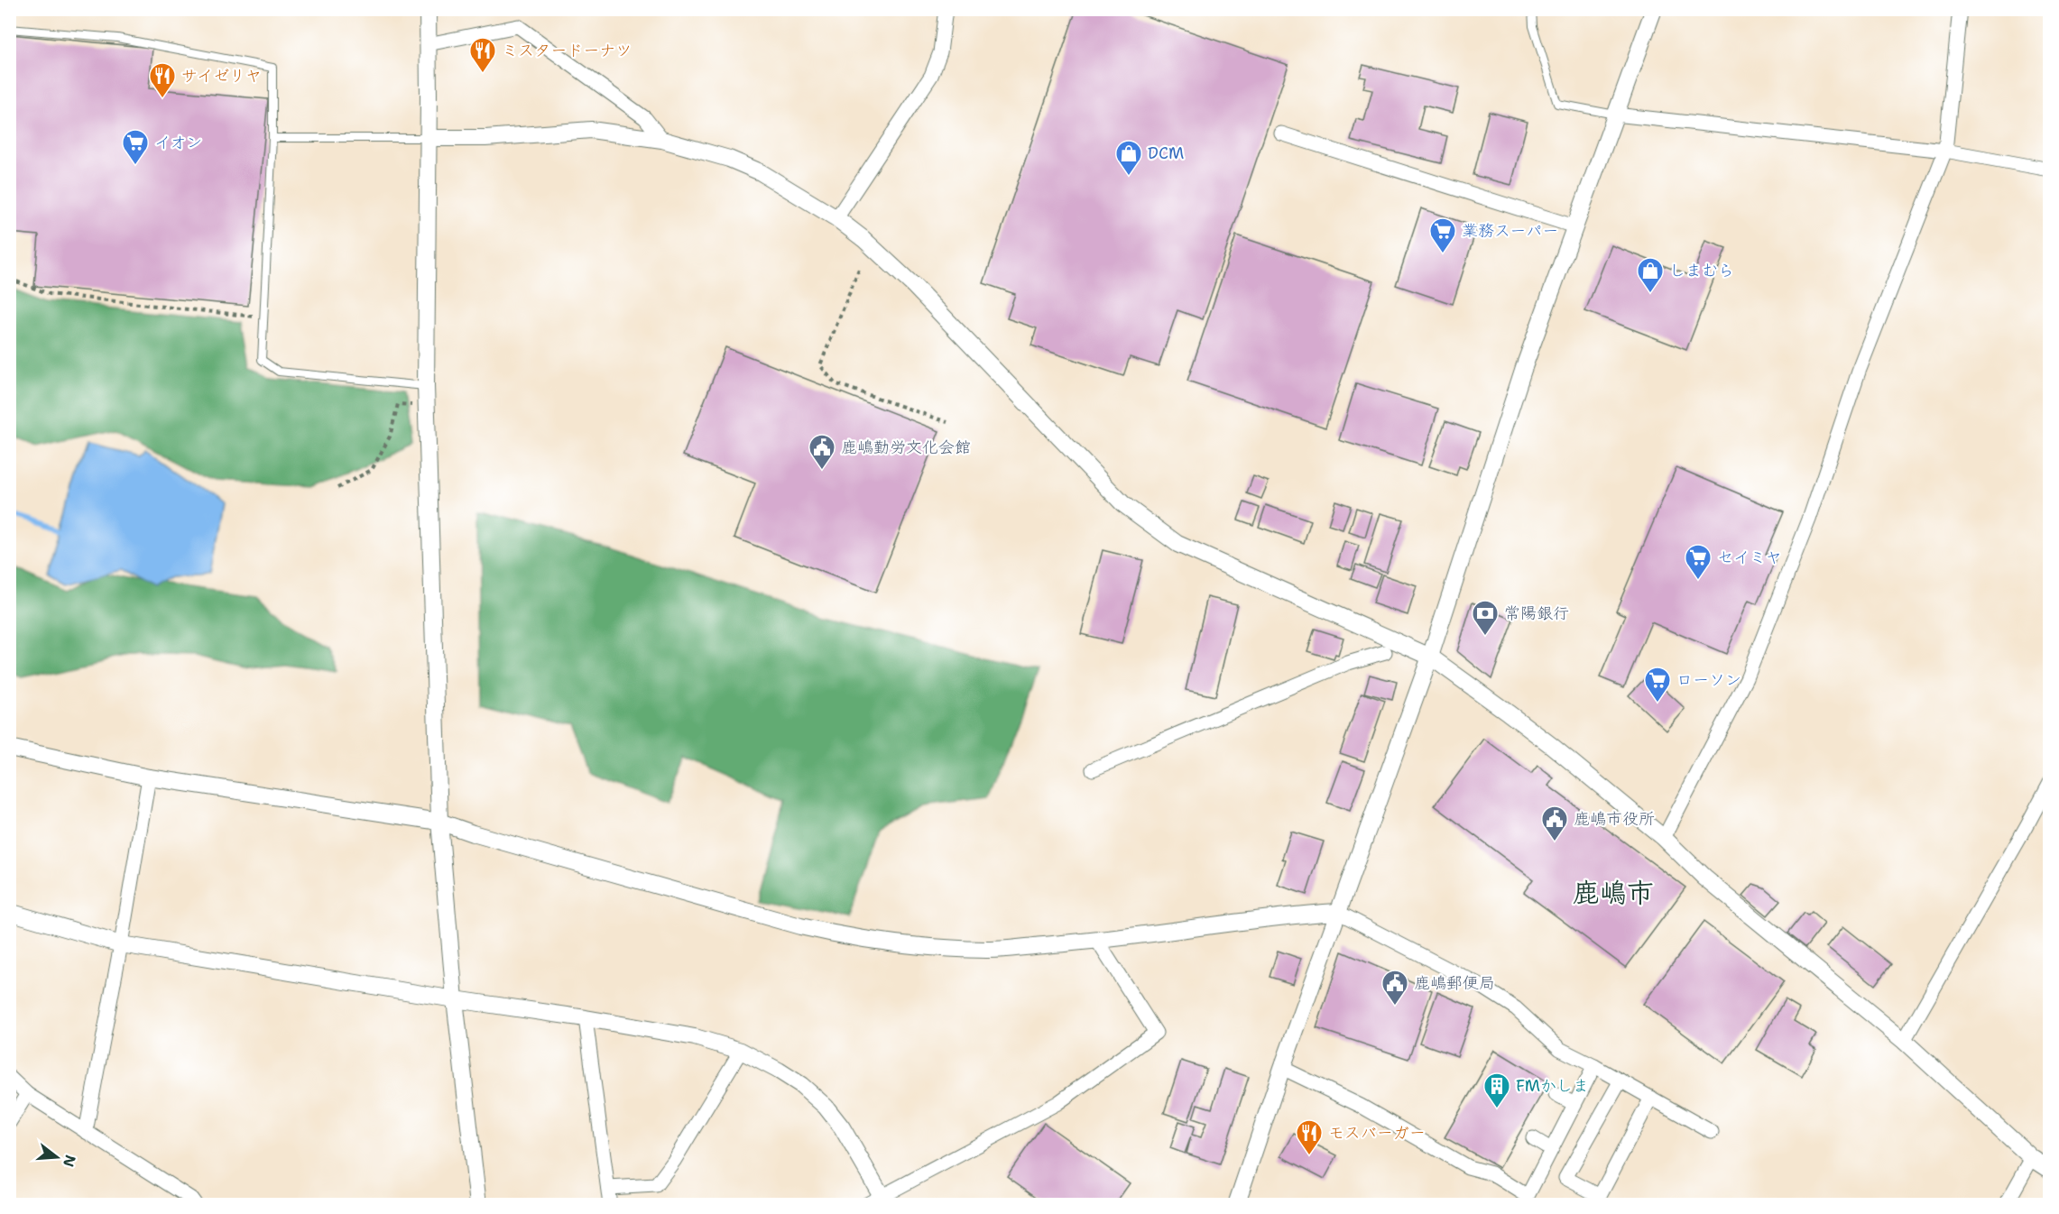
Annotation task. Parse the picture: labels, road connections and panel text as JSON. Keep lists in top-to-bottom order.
{
  "districts": ["鹿嶋市"],
  "places": {
    "restaurant": ["ミスタードーナツ", "サイゼリヤ", "モスバーガー"],
    "supermarket": [
      "イオン",
      "業務スーパー",
      "セイミヤ",
      "ローソン"
    ],
    "shop": ["DCM", "しまむら"],
    "public building": ["鹿嶋勤労文化会館", "鹿嶋市役所", "鹿嶋郵便局"],
    "bank": ["常陽銀行"],
    "building": ["FMかしま"]
  },
  "north": "right"
}
